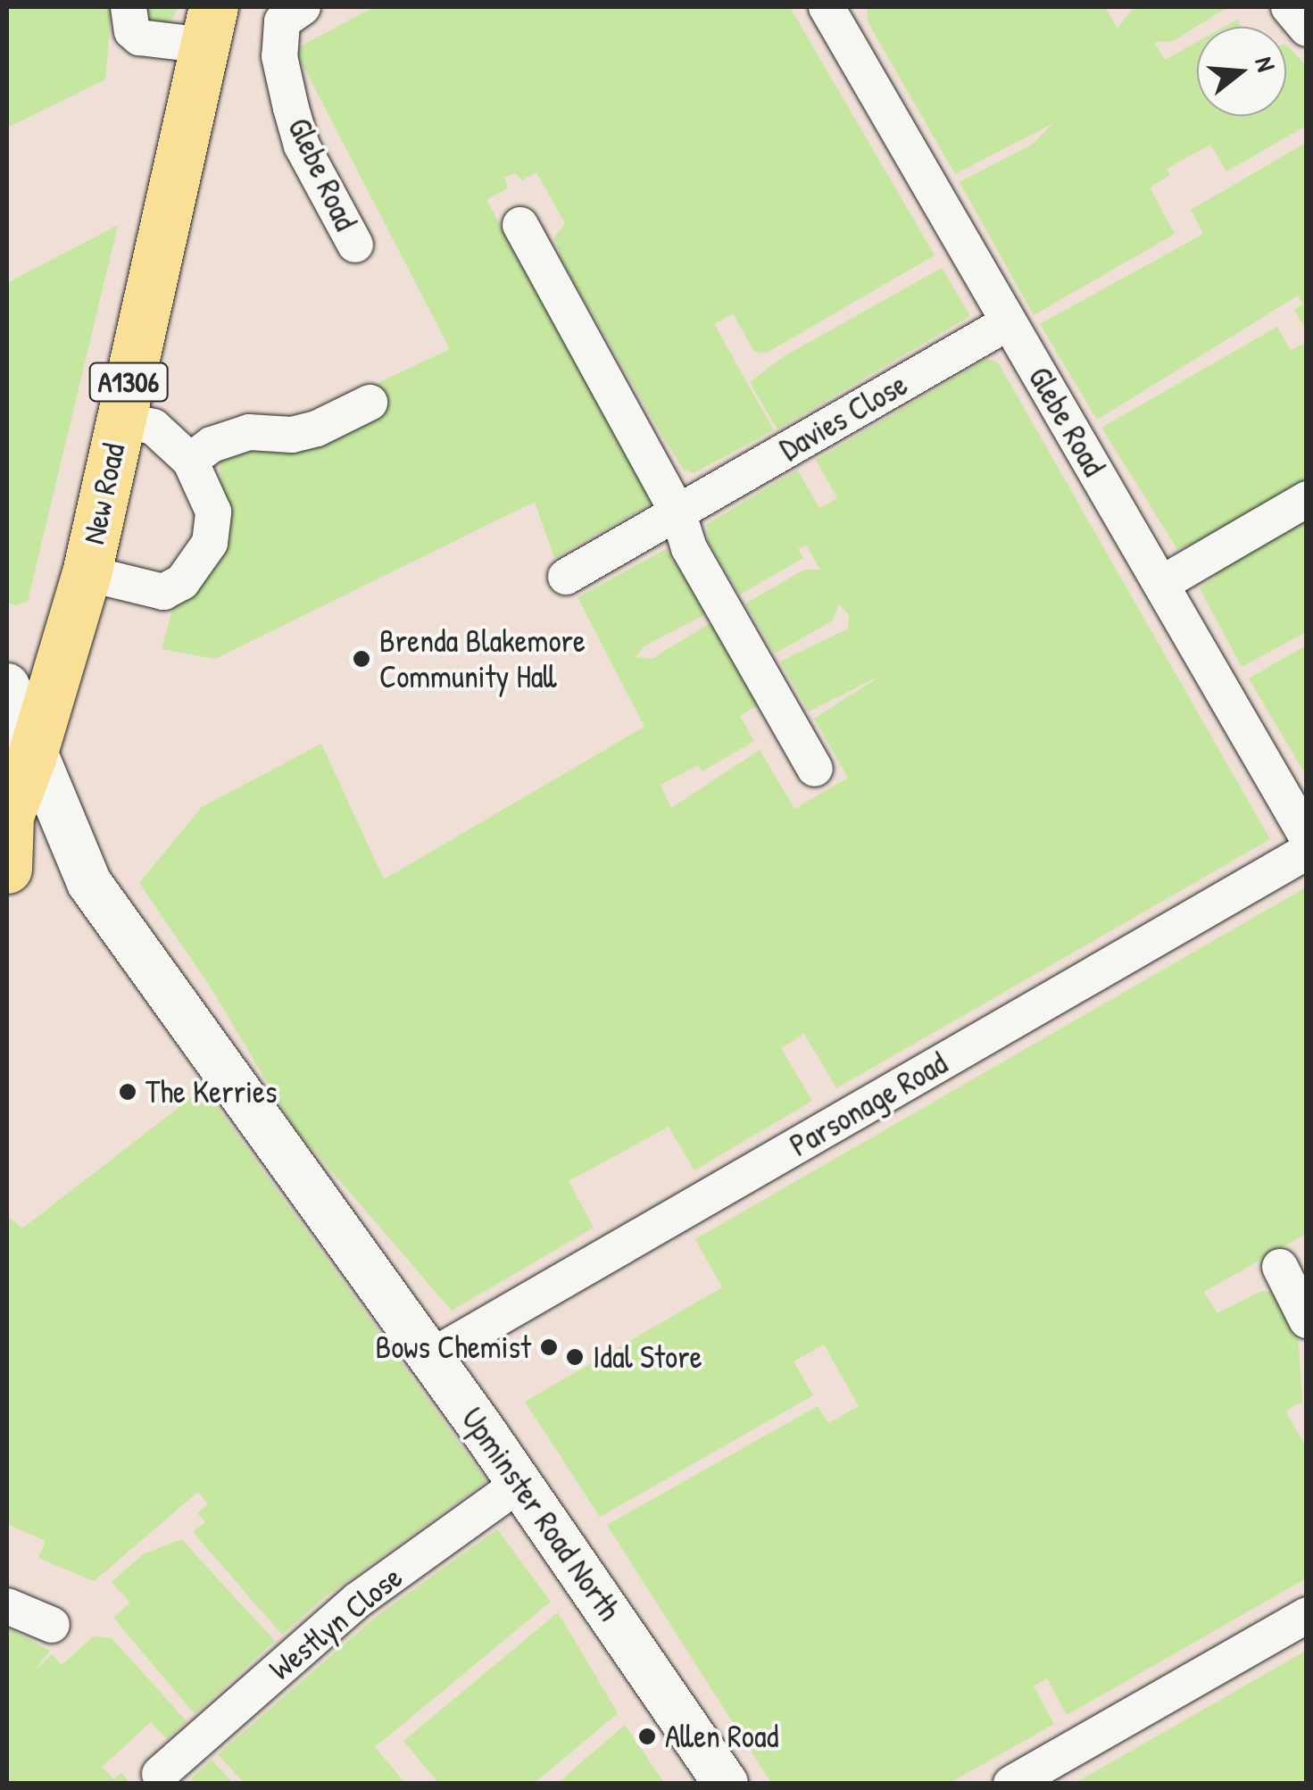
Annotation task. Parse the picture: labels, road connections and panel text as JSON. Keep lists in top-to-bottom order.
{
  "streets": {
    "main road": ["A1306", "New Road"],
    "street": [
      "Glebe Road",
      "Davies Close",
      "Parsonage Road",
      "Upminster Road North",
      "Westlyn Close"
    ]
  },
  "crossings": [
    ["Glebe Road", "Davies Close"],
    ["New Road", "Upminster Road North"],
    ["Parsonage Road", "Upminster Road North"],
    ["Upminster Road North", "Westlyn Close"]
  ],
  "places": [
    "Brenda Blakemore Community Hall",
    "The Kerries",
    "Bows Chemist",
    "Idal Store",
    "Allen Road"
  ],
  "north": "right"
}
